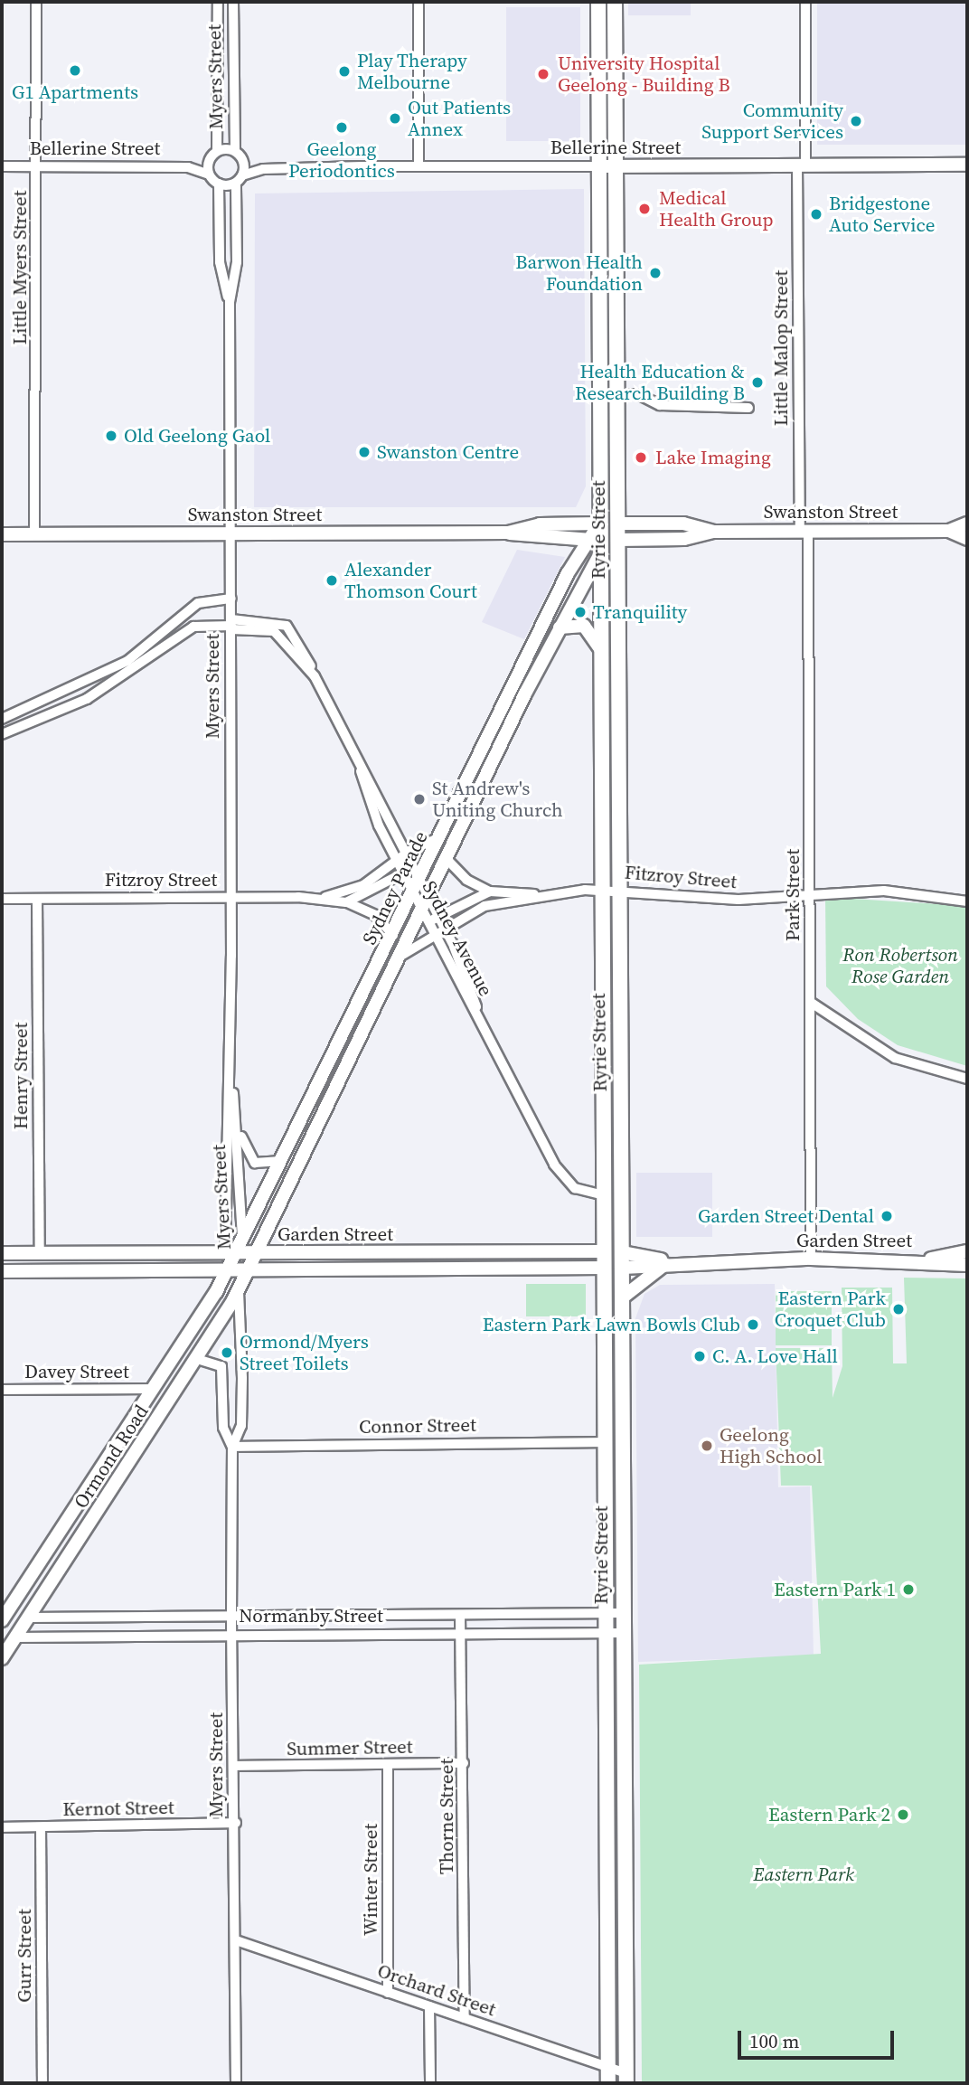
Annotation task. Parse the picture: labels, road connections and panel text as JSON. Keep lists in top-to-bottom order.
{
  "streets": {
    "main road": ["Swanston Street", "Ryrie Street", "Garden Street"],
    "street": [
      "Myers Street",
      "Bellerine Street",
      "Little Myers Street",
      "Little Malop Street",
      "Fitzroy Street",
      "Sydney Parade",
      "Park Street",
      "Sydney Avenue",
      "Henry Street",
      "Davey Street",
      "Connor Street",
      "Ormond Road",
      "Normanby Street",
      "Summer Street",
      "Kernot Street",
      "Thorne Street",
      "Winter Street",
      "Gurr Street",
      "Orchard Street"
    ]
  },
  "crossings": [
    ["Myers Street", "Bellerine Street"],
    ["Myers Street", "Swanston Street"],
    ["Myers Street", "Fitzroy Street"],
    ["Myers Street", "Sydney Parade"],
    ["Myers Street", "Garden Street"],
    ["Myers Street", "Connor Street"],
    ["Myers Street", "Ormond Road"],
    ["Myers Street", "Normanby Street"],
    ["Myers Street", "Summer Street"],
    ["Myers Street", "Kernot Street"],
    ["Myers Street", "Orchard Street"],
    ["Bellerine Street", "Little Myers Street"],
    ["Bellerine Street", "Little Malop Street"],
    ["Bellerine Street", "Ryrie Street"],
    ["Little Myers Street", "Swanston Street"],
    ["Little Malop Street", "Swanston Street"],
    ["Little Malop Street", "Park Street"],
    ["Swanston Street", "Ryrie Street"],
    ["Swanston Street", "Sydney Parade"],
    ["Swanston Street", "Park Street"],
    ["Ryrie Street", "Fitzroy Street"],
    ["Ryrie Street", "Sydney Parade"],
    ["Ryrie Street", "Sydney Avenue"],
    ["Ryrie Street", "Garden Street"],
    ["Ryrie Street", "Connor Street"],
    ["Ryrie Street", "Normanby Street"],
    ["Ryrie Street", "Orchard Street"],
    ["Fitzroy Street", "Sydney Parade"],
    ["Fitzroy Street", "Park Street"],
    ["Fitzroy Street", "Sydney Avenue"],
    ["Fitzroy Street", "Henry Street"],
    ["Sydney Parade", "Sydney Avenue"],
    ["Sydney Parade", "Garden Street"],
    ["Sydney Parade", "Ormond Road"],
    ["Park Street", "Garden Street"],
    ["Henry Street", "Garden Street"],
    ["Garden Street", "Ormond Road"],
    ["Davey Street", "Ormond Road"],
    ["Ormond Road", "Normanby Street"],
    ["Normanby Street", "Thorne Street"],
    ["Summer Street", "Thorne Street"],
    ["Summer Street", "Winter Street"],
    ["Kernot Street", "Gurr Street"],
    ["Thorne Street", "Orchard Street"],
    ["Winter Street", "Orchard Street"]
  ],
  "parks": ["Ron Robertson Rose Garden", "Eastern Park"],
  "places": [
    "G1 Apartments",
    "Play Therapy Melbourne",
    "University Hospital Geelong - Building B",
    "Out Patients Annex",
    "Community Support Services",
    "Geelong Periodontics",
    "Medical Health Group",
    "Bridgestone Auto Service",
    "Barwon Health Foundation",
    "Health Education & Research Building B",
    "Old Geelong Gaol",
    "Swanston Centre",
    "Lake Imaging",
    "Alexander Thomson Court",
    "Tranquility",
    "St Andrew's Uniting Church",
    "Garden Street Dental",
    "Eastern Park Croquet Club",
    "Eastern Park Lawn Bowls Club",
    "Ormond/Myers Street Toilets",
    "C. A. Love Hall",
    "Geelong High School",
    "Eastern Park 1",
    "Eastern Park 2"
  ],
  "scale_bar": "100 m"
}
